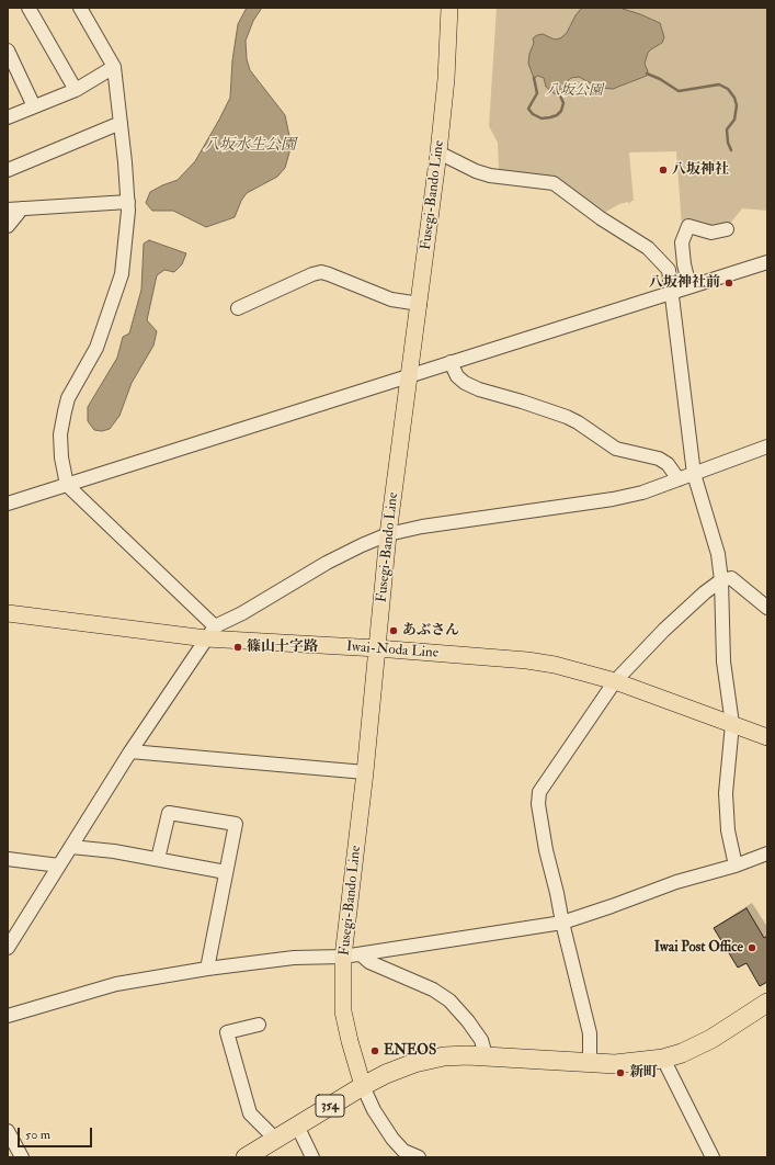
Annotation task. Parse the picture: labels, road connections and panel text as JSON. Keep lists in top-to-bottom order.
{
  "streets": {
    "highway": ["354"],
    "main road": ["Fusegi-Bando Line", "Iwai-Noda Line"]
  },
  "crossings": [
    ["Fusegi-Bando Line", "Iwai-Noda Line"],
    ["Fusegi-Bando Line", "354"]
  ],
  "water": ["八坂水生公園"],
  "parks": ["八坂公園"],
  "places": [
    "八坂神社",
    "八坂神社前",
    "あぶさん",
    "篠山十字路",
    "Iwai Post Office",
    "ENEOS",
    "新町"
  ],
  "scale_bar": "50 m"
}
